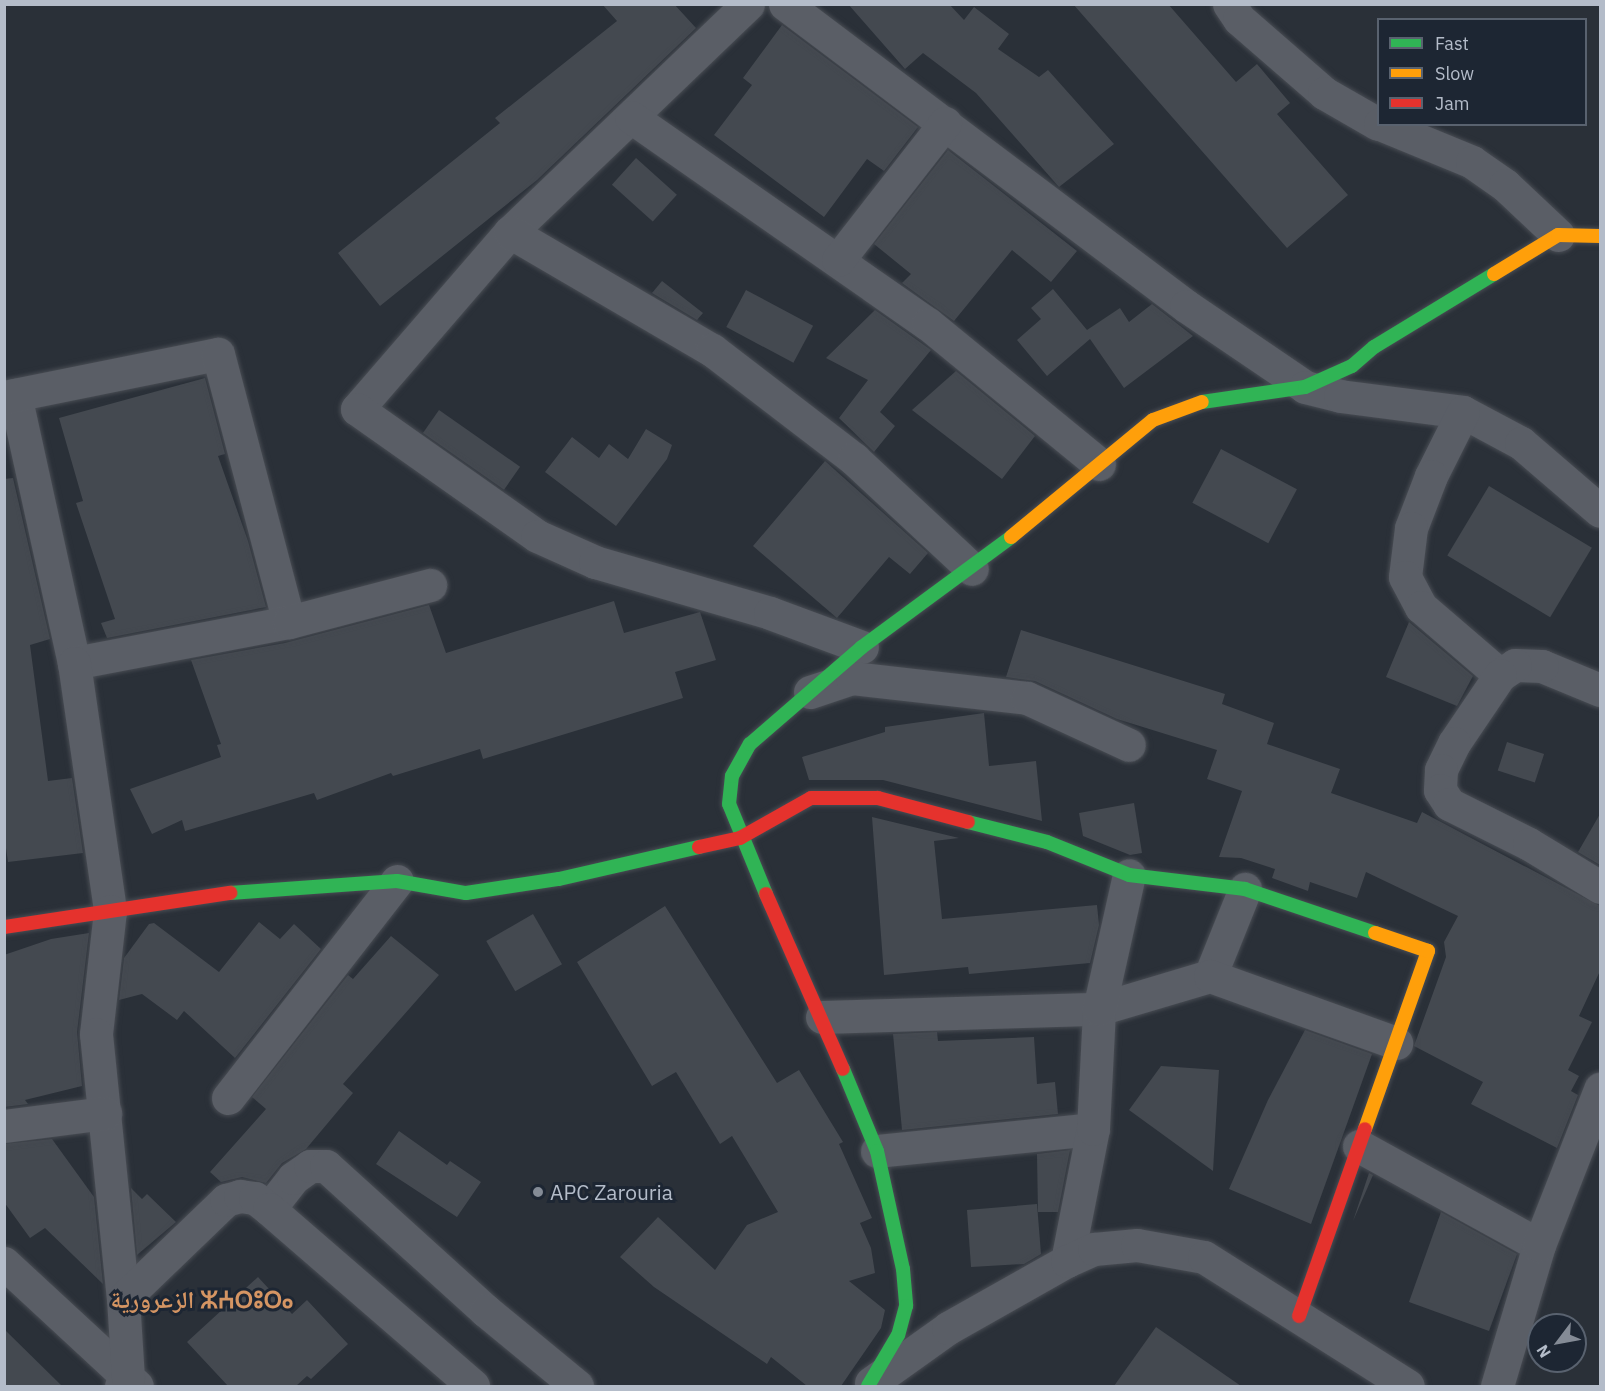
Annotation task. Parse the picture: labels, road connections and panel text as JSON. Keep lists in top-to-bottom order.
{
  "districts": ["الزعرورية ⵣⵄⵔⵓⵔⴰ"],
  "places": ["APC Zarouria"],
  "legend": ["Fast", "Slow", "Jam"],
  "north": "bottom left"
}
